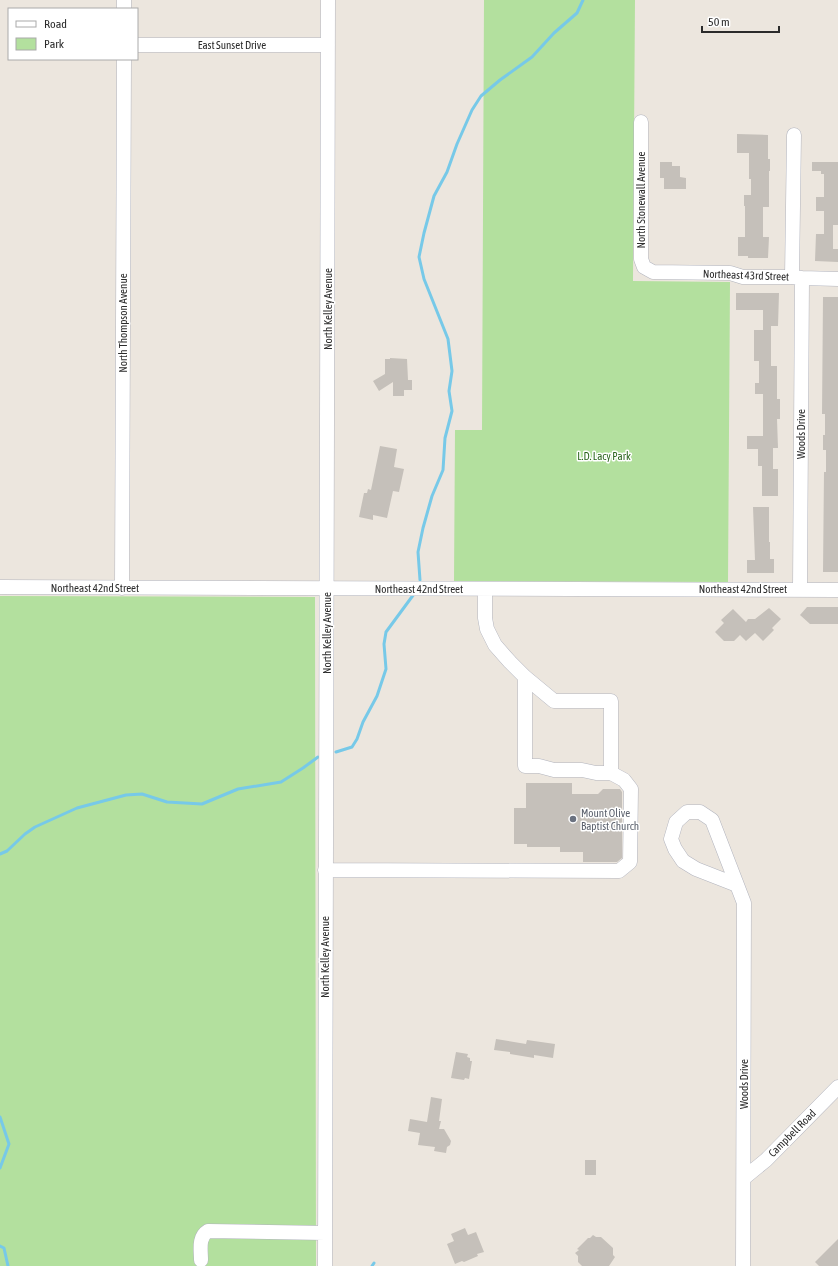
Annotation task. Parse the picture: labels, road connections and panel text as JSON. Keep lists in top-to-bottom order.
{
  "streets": {
    "street": [
      "East Sunset Drive",
      "North Stonewall Avenue",
      "Northeast 43rd Street",
      "North Kelley Avenue",
      "North Thompson Avenue",
      "Woods Drive",
      "Northeast 42nd Street",
      "Campbell Road"
    ]
  },
  "crossings": [
    ["East Sunset Drive", "North Kelley Avenue"],
    ["North Stonewall Avenue", "Northeast 43rd Street"],
    ["Northeast 43rd Street", "Woods Drive"],
    ["North Kelley Avenue", "Northeast 42nd Street"],
    ["North Thompson Avenue", "Northeast 42nd Street"],
    ["Woods Drive", "Northeast 42nd Street"],
    ["Woods Drive", "Campbell Road"]
  ],
  "parks": ["L.D. Lacy Park"],
  "places": ["Mount Olive Baptist Church"],
  "legend": ["Road", "Park"],
  "scale_bar": "50 m"
}
